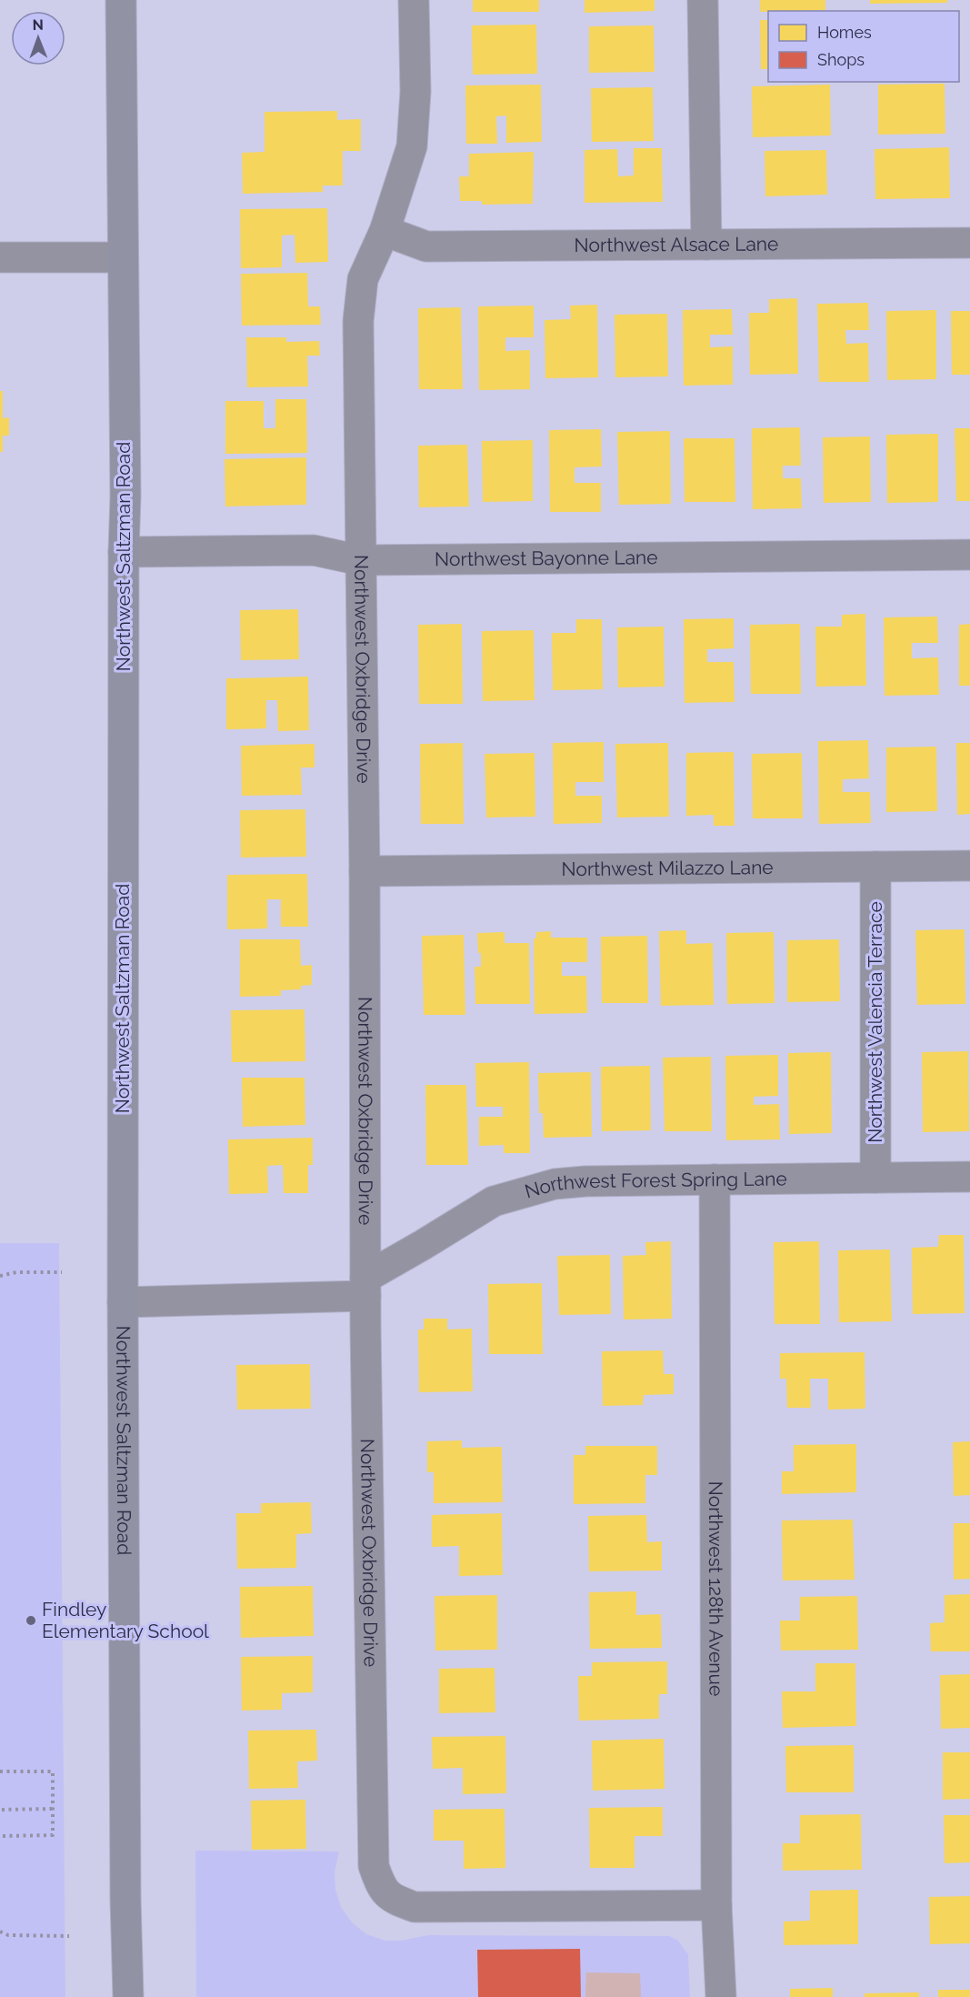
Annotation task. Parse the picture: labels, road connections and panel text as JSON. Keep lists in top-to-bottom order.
{
  "streets": {
    "main road": ["Northwest Saltzman Road"],
    "street": [
      "Northwest Alsace Lane",
      "Northwest Bayonne Lane",
      "Northwest Oxbridge Drive",
      "Northwest Milazzo Lane",
      "Northwest Valencia Terrace",
      "Northwest Forest Spring Lane",
      "Northwest 128th Avenue"
    ]
  },
  "crossings": [
    ["Northwest Alsace Lane", "Northwest Oxbridge Drive"],
    ["Northwest Saltzman Road", "Northwest Bayonne Lane"],
    ["Northwest Saltzman Road", "Northwest Forest Spring Lane"],
    ["Northwest Bayonne Lane", "Northwest Oxbridge Drive"],
    ["Northwest Oxbridge Drive", "Northwest Milazzo Lane"],
    ["Northwest Oxbridge Drive", "Northwest Forest Spring Lane"],
    ["Northwest Oxbridge Drive", "Northwest 128th Avenue"],
    ["Northwest Milazzo Lane", "Northwest Valencia Terrace"],
    ["Northwest Valencia Terrace", "Northwest Forest Spring Lane"],
    ["Northwest Forest Spring Lane", "Northwest 128th Avenue"]
  ],
  "places": ["Findley Elementary School"],
  "legend": ["Homes", "Shops"],
  "north": "top"
}
